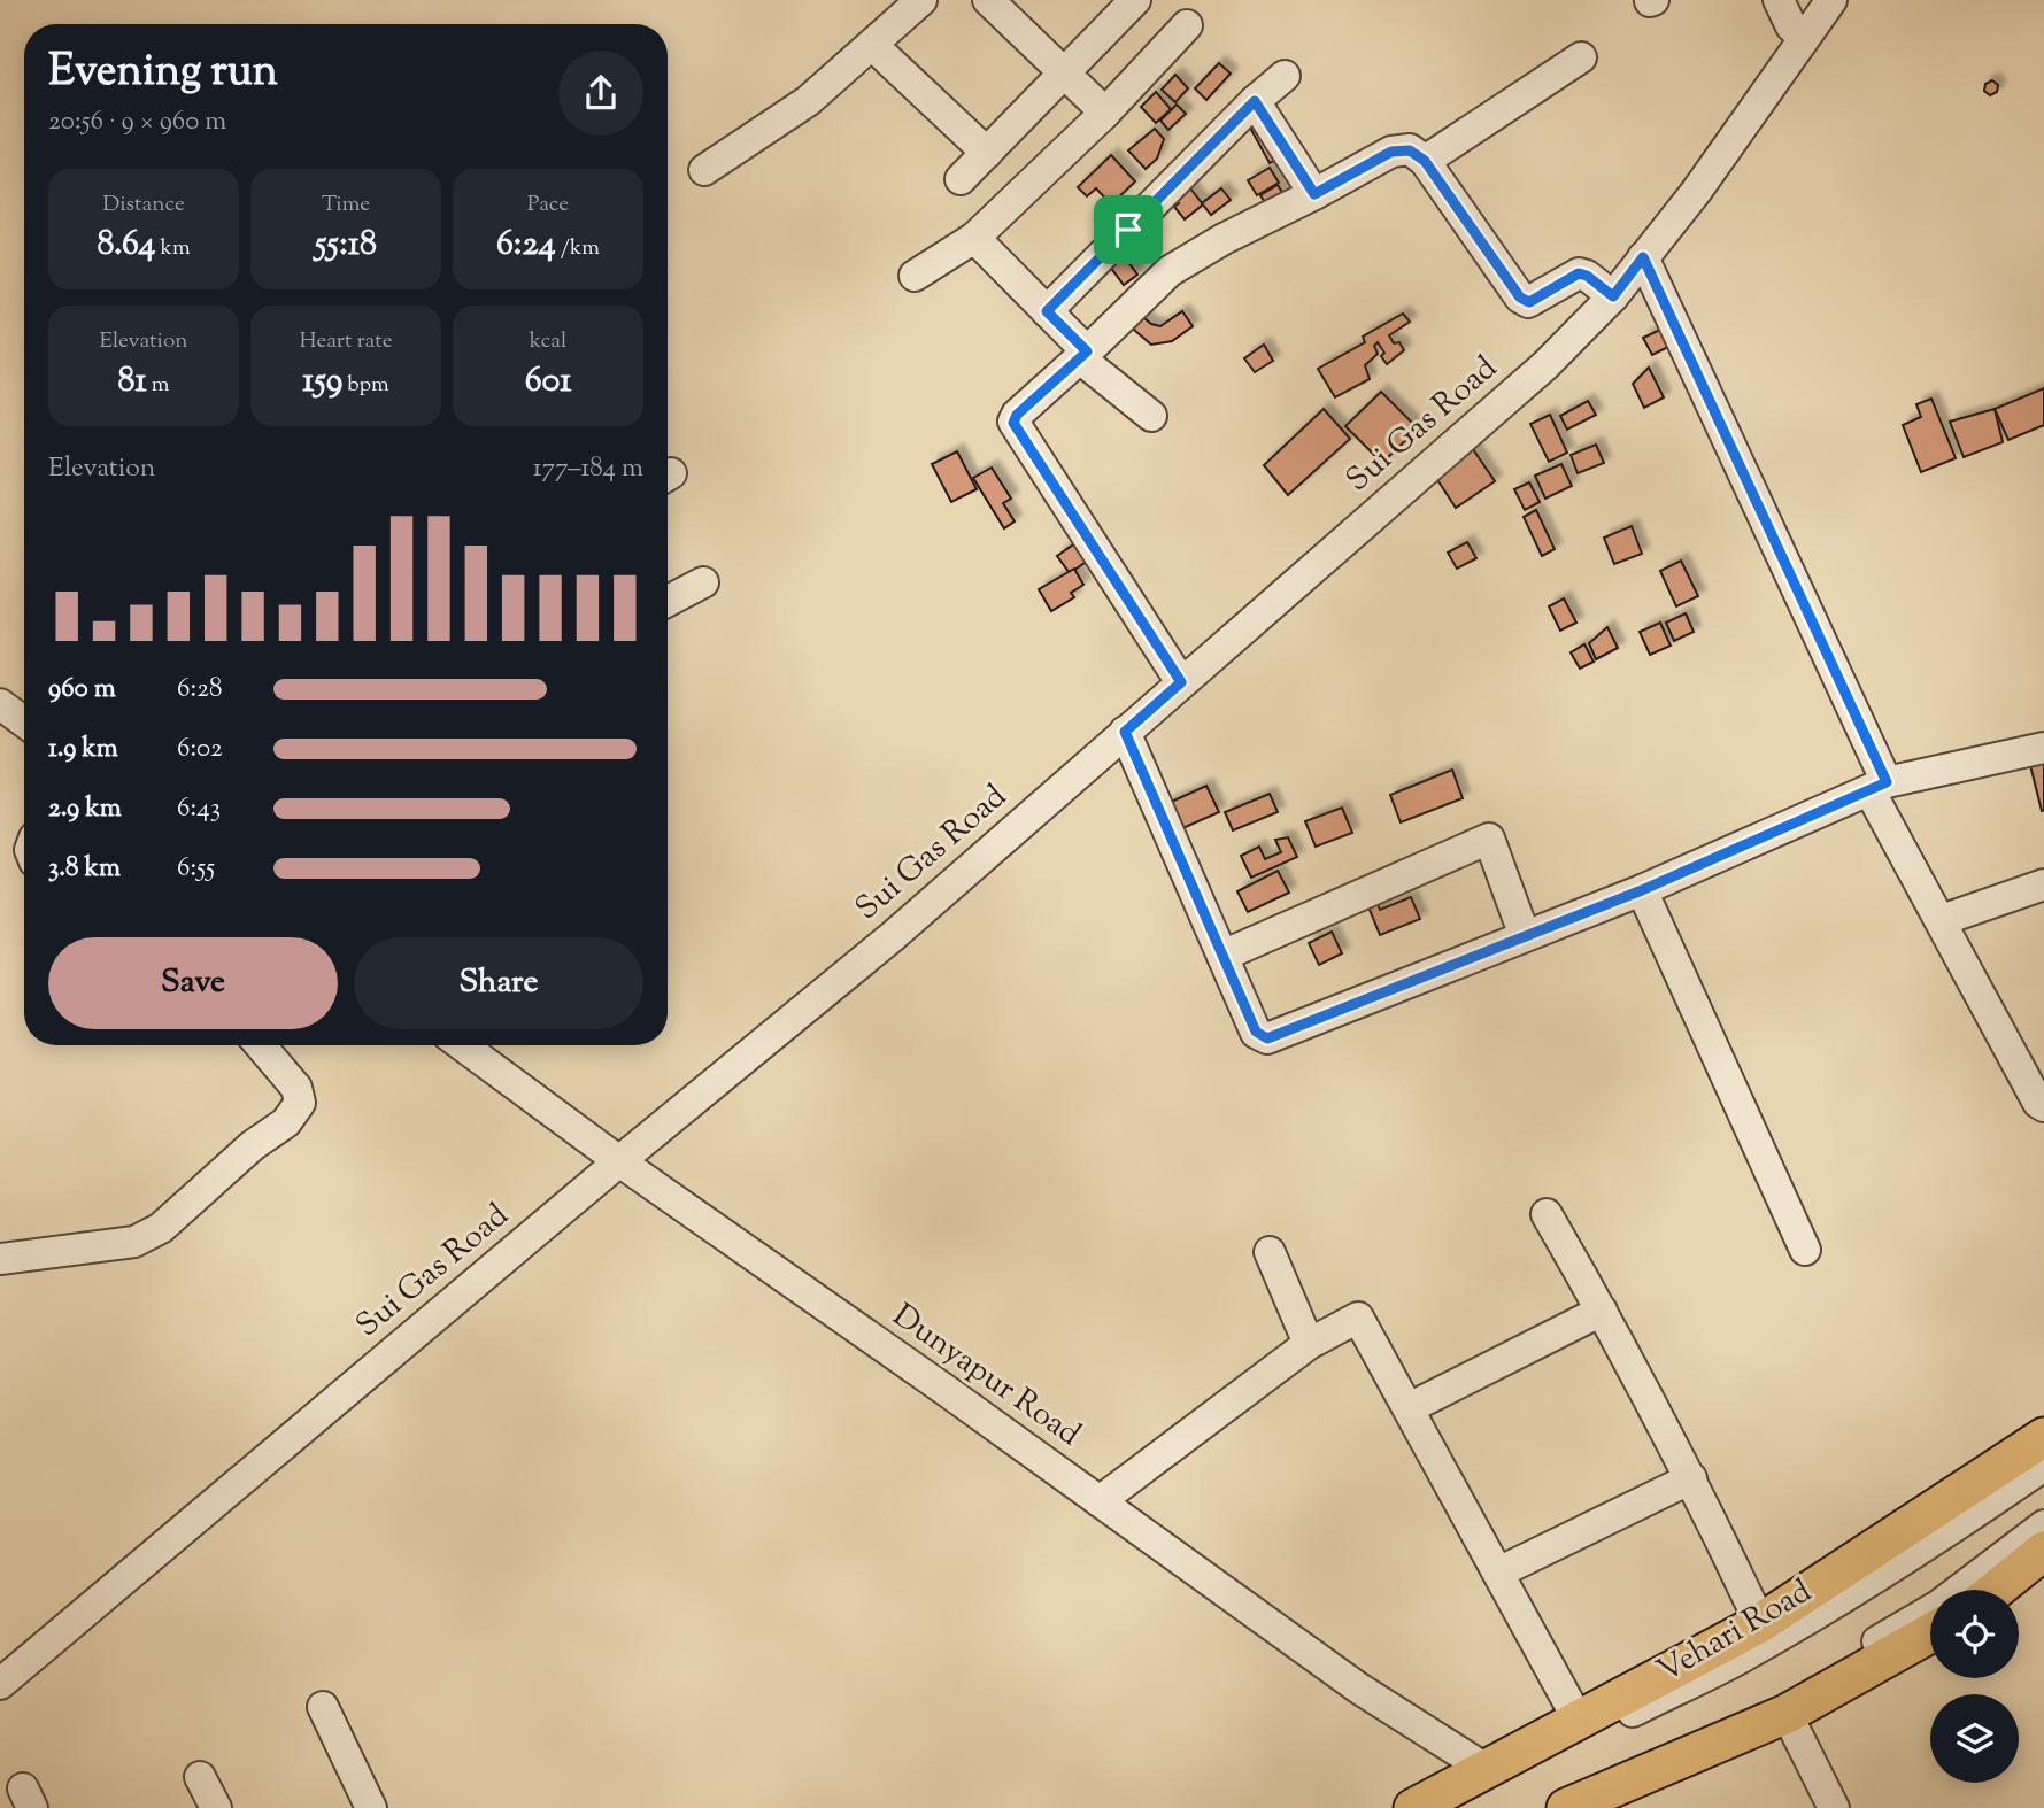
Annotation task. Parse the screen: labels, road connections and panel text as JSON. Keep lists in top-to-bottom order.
{
  "streets": {
    "main road": ["Vehari Road"],
    "street": ["Sui Gas Road", "Dunyapur Road"]
  },
  "crossings": [
    ["Sui Gas Road", "Dunyapur Road"],
    ["Dunyapur Road", "Vehari Road"]
  ],
  "page": {
    "heading": ["Evening run", "20:56 · 9 × 960 m"],
    "stats": [
      ["Distance", "8.64 km"],
      ["Time", "55:18"],
      ["Pace", "6:24 /km"],
      ["Elevation", "81 m"],
      ["Heart rate", "159 bpm"],
      ["kcal", "601"]
    ],
    "chart": ["Elevation", "177–184 m"],
    "list": [
      {
        "name": "960 m",
        "note": "6:28"
      },
      {
        "name": "1.9 km",
        "note": "6:02"
      },
      {
        "name": "2.9 km",
        "note": "6:43"
      },
      {
        "name": "3.8 km",
        "note": "6:55"
      }
    ],
    "buttons": ["Save", "Share"]
  }
}
